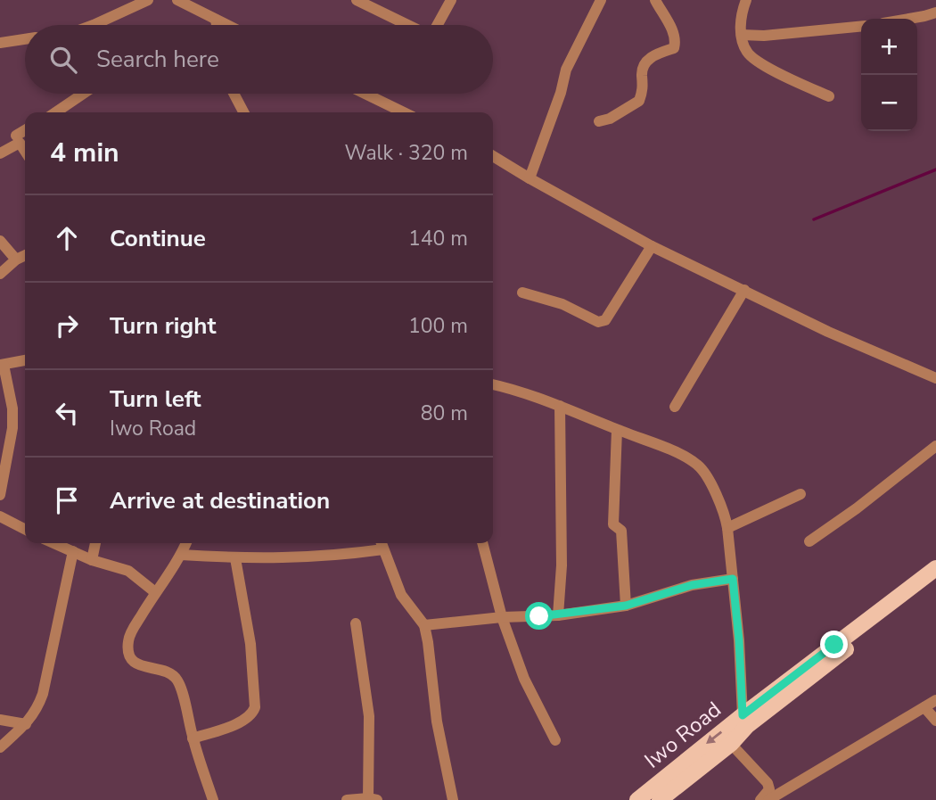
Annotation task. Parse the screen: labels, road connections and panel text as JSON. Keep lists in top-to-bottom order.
{
  "streets": {
    "main road": ["Iwo Road"]
  },
  "page": {
    "map_buttons": ["+", "−"],
    "search": "Search here",
    "heading": ["4 min", "Walk · 320 m"],
    "list": [
      ["Continue", "140 m"],
      ["Turn right", "100 m"],
      ["Turn left", "Iwo Road", "80 m"],
      "Arrive at destination"
    ]
  }
}
